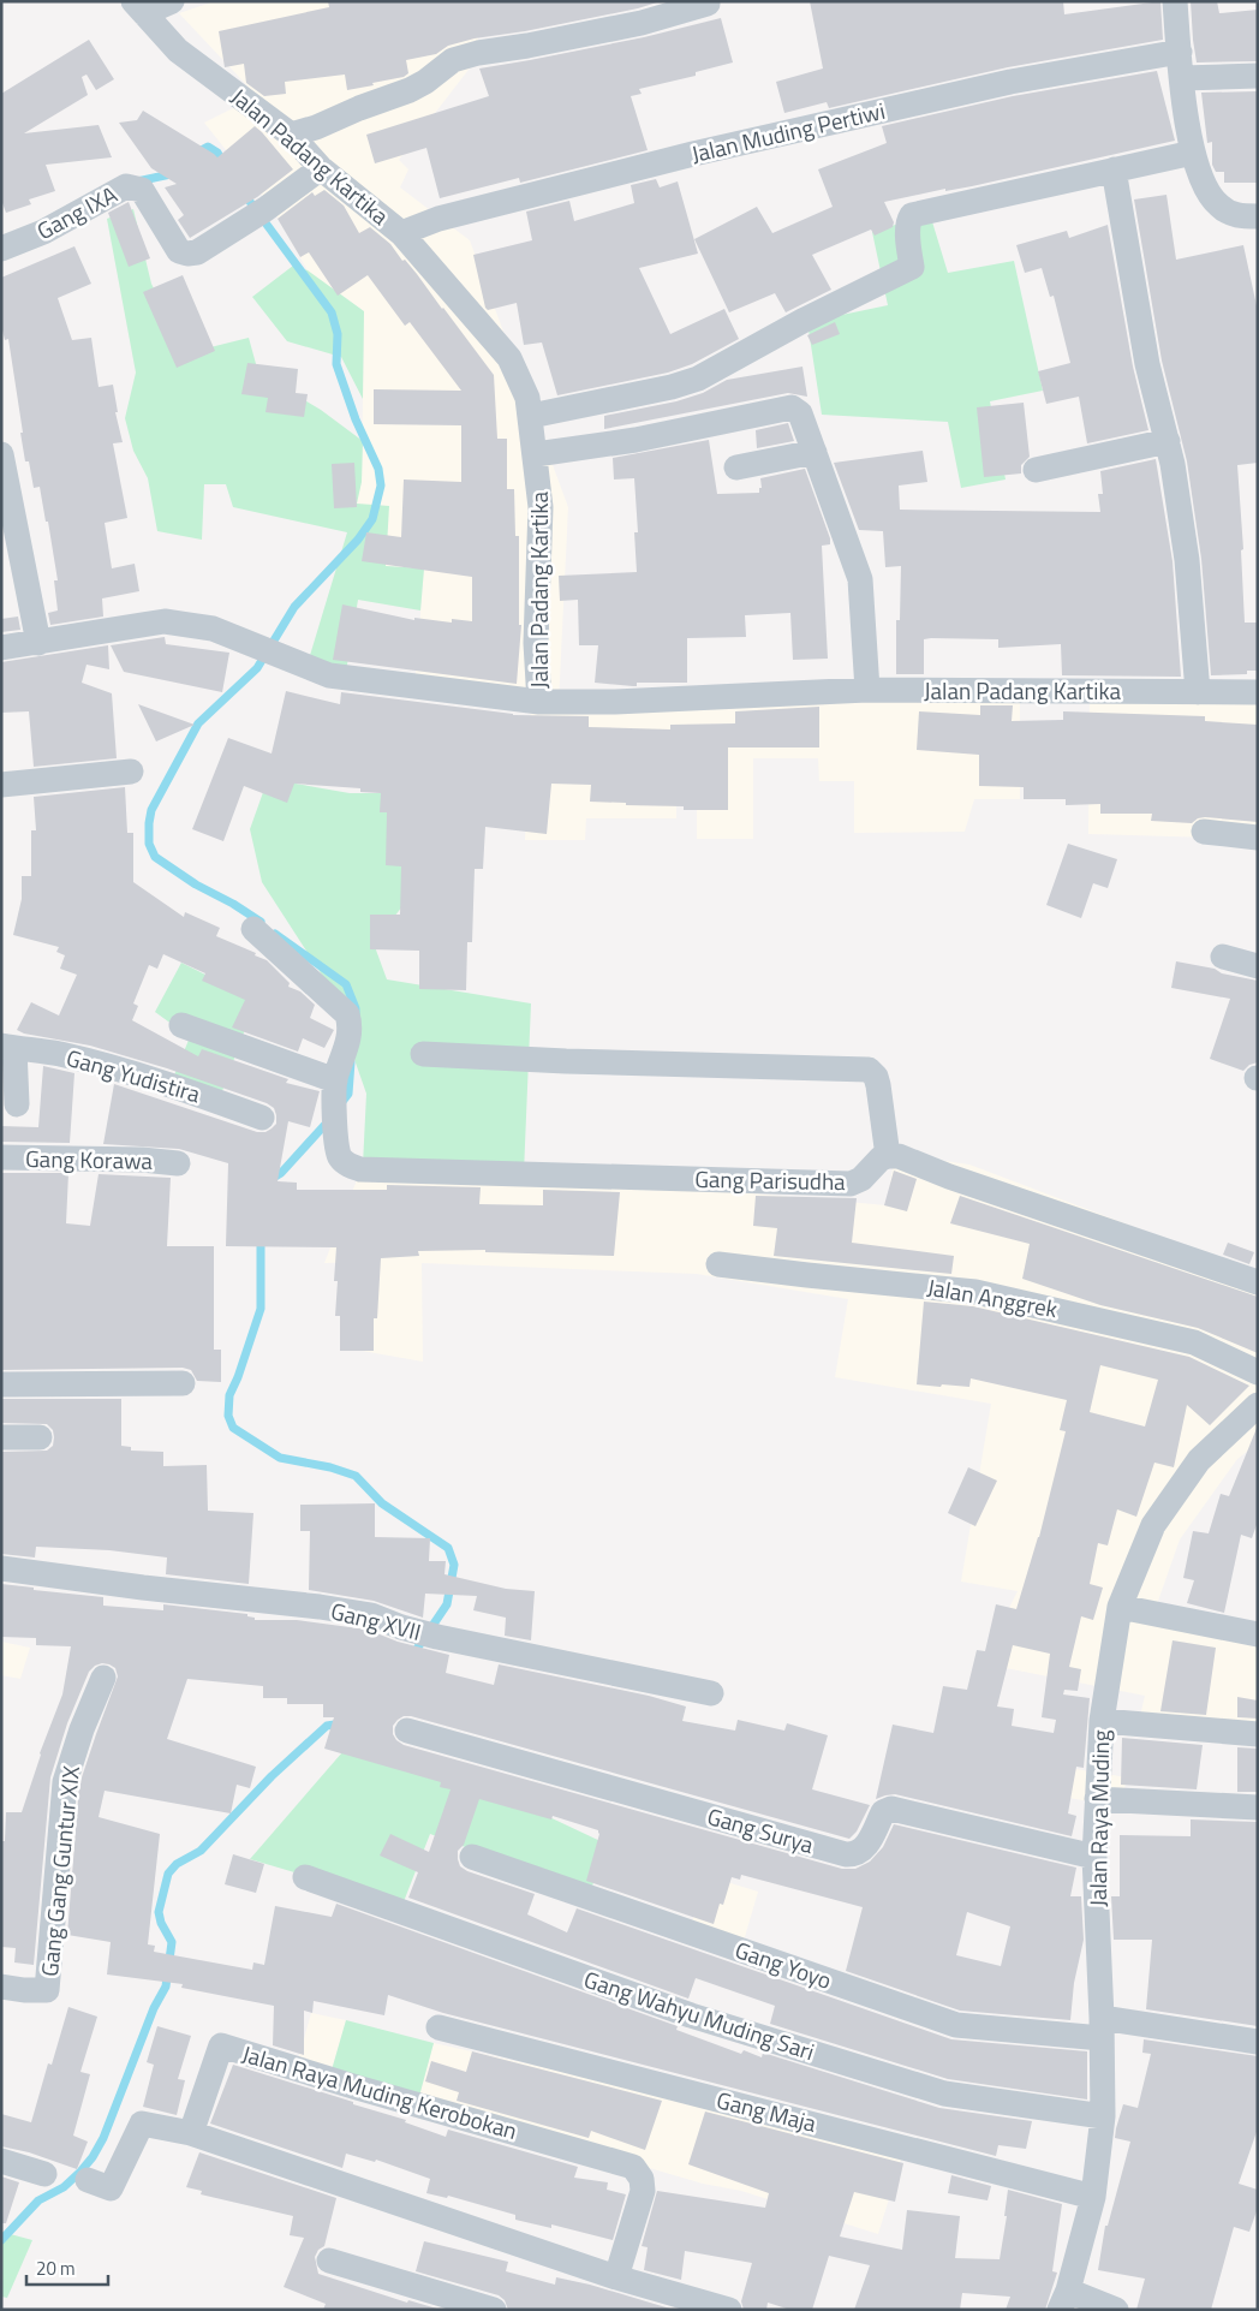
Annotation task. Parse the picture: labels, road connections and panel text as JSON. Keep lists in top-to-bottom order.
{
  "streets": {
    "street": [
      "Jalan Muding Pertiwi",
      "Jalan Padang Kartika",
      "Gang IXA",
      "Gang Yudistira",
      "Gang Korawa",
      "Gang Parisudha",
      "Jalan Anggrek",
      "Gang XVII",
      "Jalan Raya Muding",
      "Gang Surya",
      "Gang Gang Guntur XIX",
      "Gang Yoyo",
      "Gang Wahyu Muding Sari",
      "Jalan Raya Muding Kerobokan",
      "Gang Maja"
    ]
  },
  "crossings": [
    ["Jalan Muding Pertiwi", "Jalan Padang Kartika"],
    ["Jalan Padang Kartika", "Gang IXA"],
    ["Jalan Raya Muding", "Gang Surya"],
    ["Jalan Raya Muding", "Gang Yoyo"],
    ["Jalan Raya Muding", "Gang Wahyu Muding Sari"],
    ["Jalan Raya Muding", "Gang Maja"]
  ],
  "scale_bar": "20 m"
}
